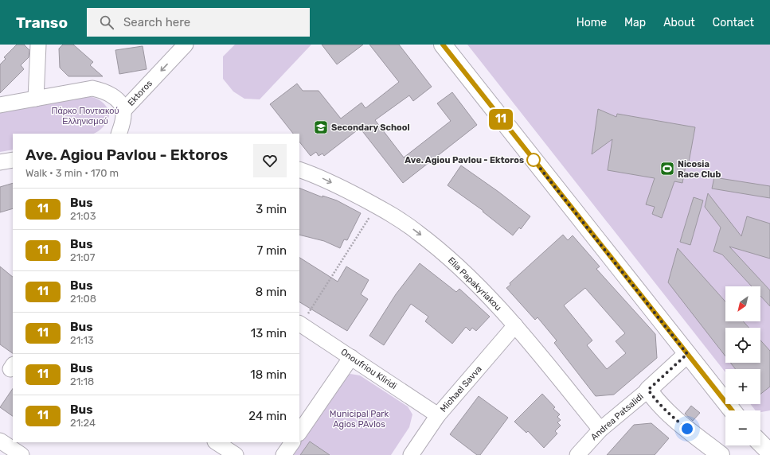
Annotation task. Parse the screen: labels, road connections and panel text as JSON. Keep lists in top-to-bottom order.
{
  "streets": {
    "main road": ["Andrea Patsalidi"],
    "street": [
      "Ektoros",
      "Elia Papakyriakou",
      "Onoufriou Kliridi",
      "Michael Savva"
    ]
  },
  "crossings": [
    ["Elia Papakyriakou", "Michael Savva"],
    ["Elia Papakyriakou", "Andrea Patsalidi"],
    ["Onoufriou Kliridi", "Michael Savva"]
  ],
  "one_way": ["Ektoros", "Elia Papakyriakou"],
  "parks": ["Πάρκο Ποντιακού Ελληνισμού", "Municipal Park Agios PAvlos"],
  "places": {
    "school or university": ["Secondary School"],
    "other": ["Ave. Agiou Pavlou - Ektoros"],
    "sports": ["Nicosia Race Club"]
  },
  "lines": ["bus line 11"],
  "north": "bottom left",
  "page": {
    "header": "Transo",
    "search": "Search here",
    "nav": [
      "Home",
      "Map",
      "About",
      "Contact"
    ],
    "on_map": "11",
    "heading": ["Ave. Agiou Pavlou - Ektoros", "Walk · 3 min · 170 m"],
    "list": [
      {
        "mark": "11",
        "name": "Bus",
        "note": "21:03",
        "value": "3 min"
      },
      {
        "mark": "11",
        "name": "Bus",
        "note": "21:07",
        "value": "7 min"
      },
      {
        "mark": "11",
        "name": "Bus",
        "note": "21:08",
        "value": "8 min"
      },
      {
        "mark": "11",
        "name": "Bus",
        "note": "21:13",
        "value": "13 min"
      },
      {
        "mark": "11",
        "name": "Bus",
        "note": "21:18",
        "value": "18 min"
      },
      {
        "mark": "11",
        "name": "Bus",
        "note": "21:24",
        "value": "24 min"
      }
    ],
    "map_buttons": ["+", "−"]
  }
}
